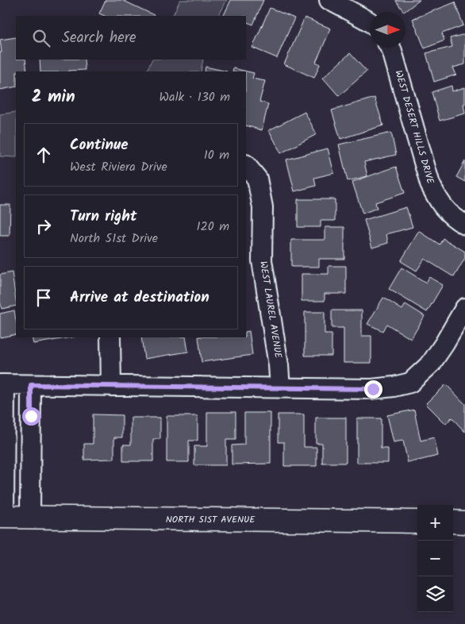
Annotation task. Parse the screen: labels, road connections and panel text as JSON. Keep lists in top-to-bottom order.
{
  "streets": {
    "main road": ["NORTH 51ST AVENUE"],
    "street": ["WEST DESERT HILLS DRIVE", "WEST LAUREL AVENUE"]
  },
  "north": "right",
  "page": {
    "search": "Search here",
    "heading": ["2 min", "Walk · 130 m"],
    "list": [
      ["Continue", "West Riviera Drive", "10 m"],
      ["Turn right", "North 51st Drive", "120 m"],
      "Arrive at destination"
    ],
    "map_buttons": ["+", "−"]
  }
}
